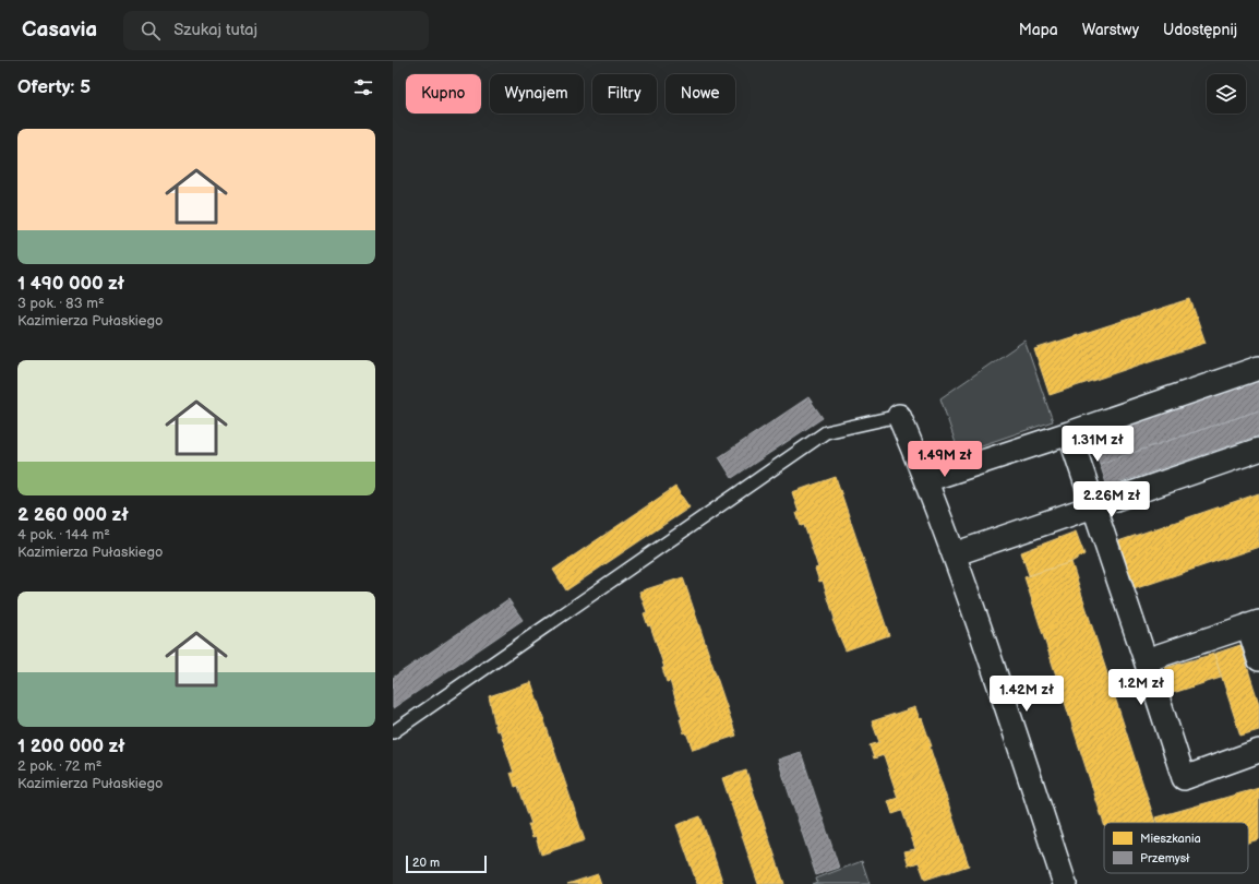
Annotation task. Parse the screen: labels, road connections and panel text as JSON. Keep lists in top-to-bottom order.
{
  "legend": ["Mieszkania", "Przemysł"],
  "scale_bar": "20 m",
  "page": {
    "header": "Casavia",
    "search": "Szukaj tutaj",
    "nav": ["Mapa", "Warstwy", "Udostępnij"],
    "heading": "Oferty: 5",
    "chip": [
      "Kupno",
      "Wynajem",
      "Filtry",
      "Nowe"
    ],
    "list": [
      {
        "name": "1 490 000 zł",
        "note": "3 pok. · 83 m² · Kazimierza Pułaskiego"
      },
      {
        "name": "2 260 000 zł",
        "note": "4 pok. · 144 m² · Kazimierza Pułaskiego"
      },
      {
        "name": "1 200 000 zł",
        "note": "2 pok. · 72 m² · Kazimierza Pułaskiego"
      }
    ],
    "price": [
      "1.31M zł",
      "1.49M zł",
      "2.26M zł",
      "1.2M zł",
      "1.42M zł"
    ],
    "scale": "20 m"
  }
}
